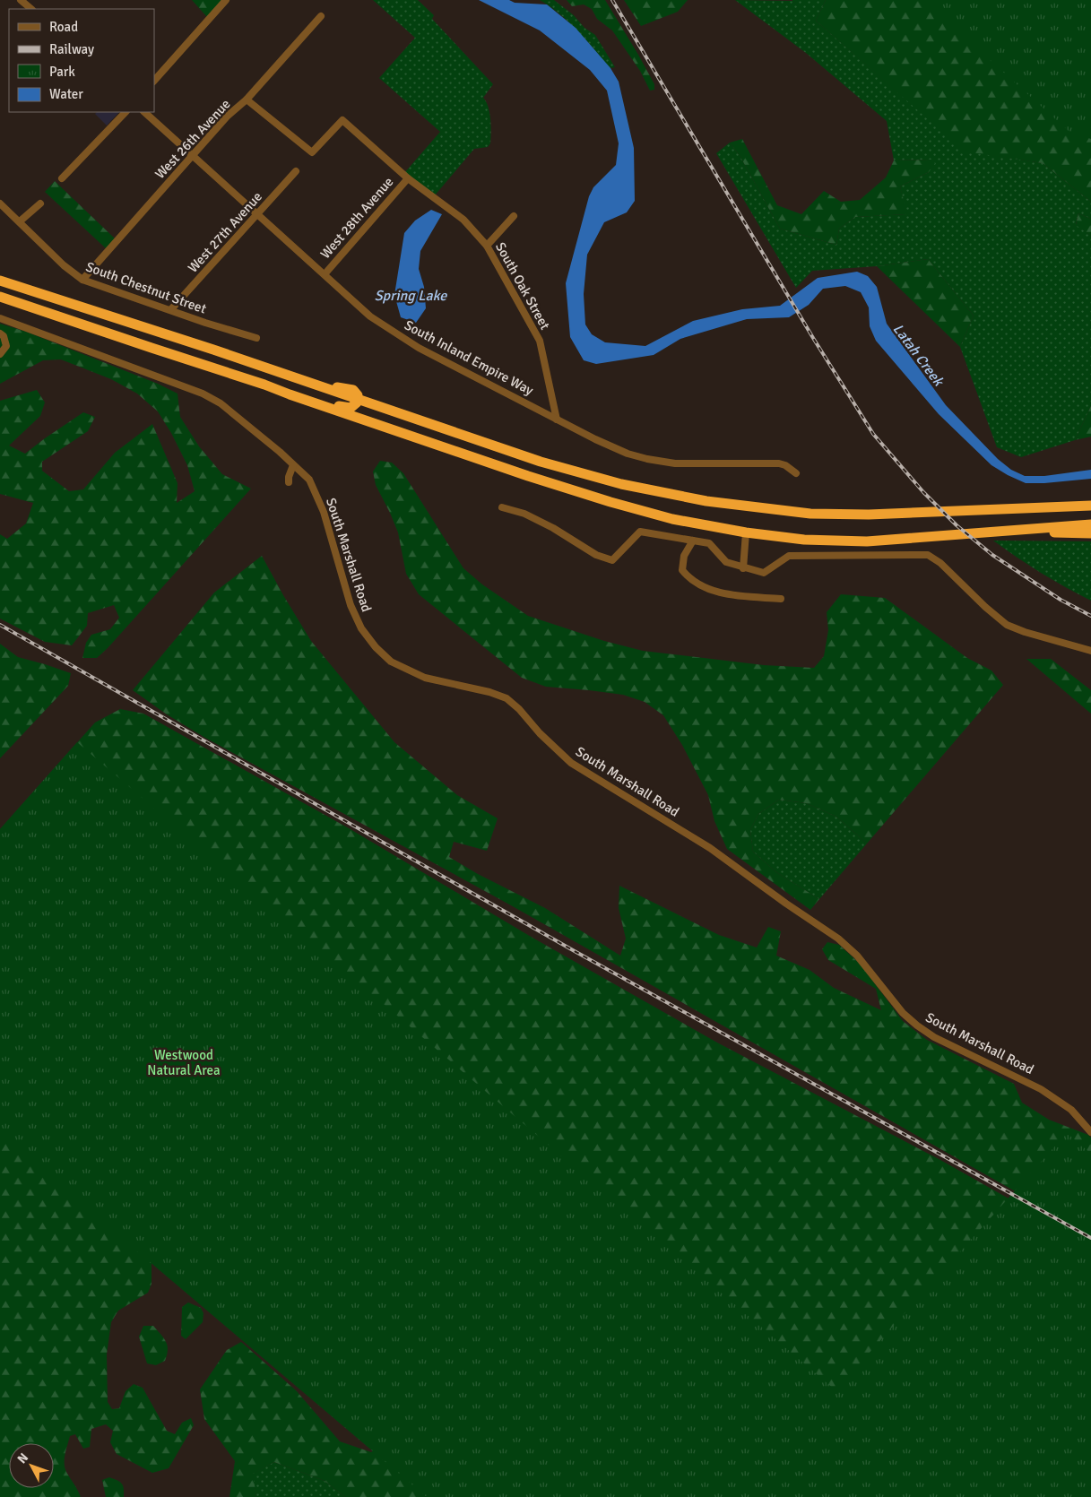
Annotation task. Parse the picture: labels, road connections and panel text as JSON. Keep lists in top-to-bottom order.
{
  "streets": {
    "street": [
      "West 26th Avenue",
      "West 28th Avenue",
      "West 27th Avenue",
      "South Oak Street",
      "South Chestnut Street",
      "South Inland Empire Way",
      "South Marshall Road"
    ]
  },
  "crossings": [
    ["West 26th Avenue", "South Oak Street"],
    ["West 26th Avenue", "South Chestnut Street"],
    ["West 26th Avenue", "South Inland Empire Way"],
    ["West 28th Avenue", "South Oak Street"],
    ["West 28th Avenue", "South Inland Empire Way"],
    ["West 27th Avenue", "South Chestnut Street"],
    ["West 27th Avenue", "South Inland Empire Way"],
    ["South Oak Street", "South Inland Empire Way"]
  ],
  "water": ["Spring Lake", "Latah Creek"],
  "parks": ["Westwood Natural Area"],
  "legend": [
    "Road",
    "Railway",
    "Park",
    "Water"
  ],
  "north": "top left"
}
